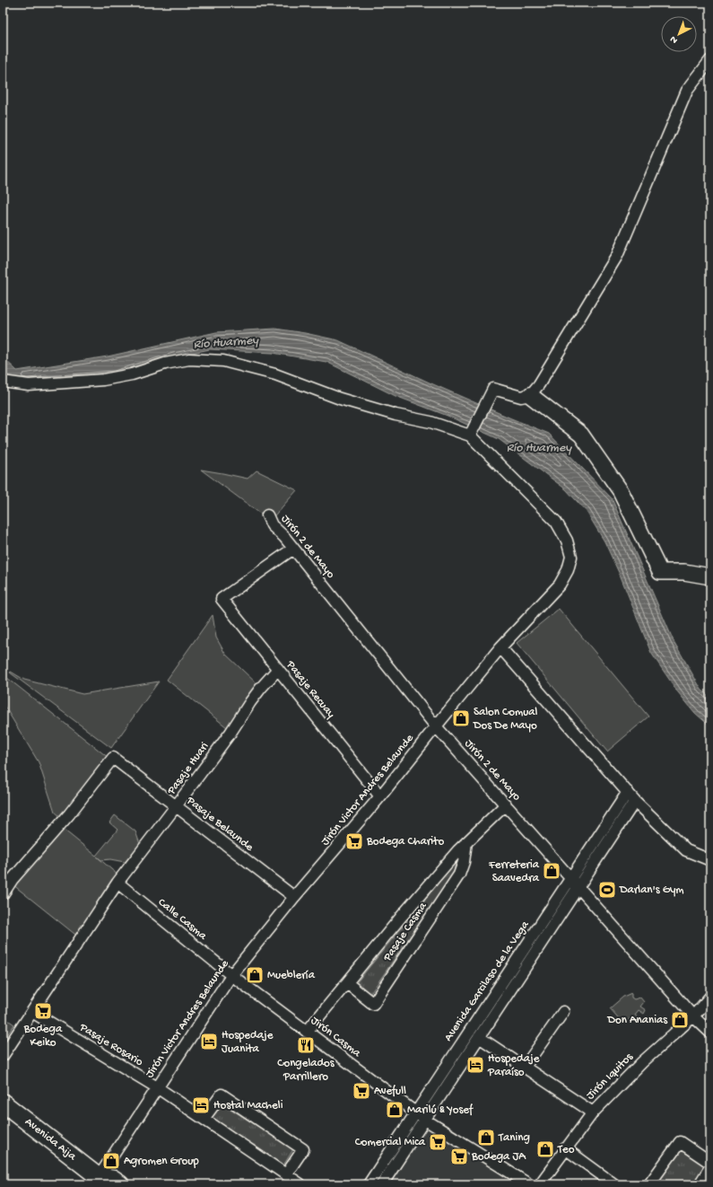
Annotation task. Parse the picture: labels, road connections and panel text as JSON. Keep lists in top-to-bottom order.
{
  "streets": {
    "main road": ["Avenida Aija"],
    "street": [
      "Jirón 2 de Mayo",
      "Pasaje Recuay",
      "Pasaje Huari",
      "Jirón Victor Andres Belaunde",
      "Pasaje Belaunde",
      "Calle Casma",
      "Pasaje Casma",
      "Avenida Garcilaso de la Vega",
      "Jirón Casma",
      "Pasaje Rosario",
      "Jirón Iquitos"
    ]
  },
  "crossings": [
    ["Jirón 2 de Mayo", "Pasaje Recuay"],
    ["Jirón 2 de Mayo", "Jirón Victor Andres Belaunde"],
    ["Jirón 2 de Mayo", "Pasaje Casma"],
    ["Jirón 2 de Mayo", "Avenida Garcilaso de la Vega"],
    ["Jirón 2 de Mayo", "Jirón Iquitos"],
    ["Pasaje Recuay", "Pasaje Huari"],
    ["Pasaje Recuay", "Jirón Victor Andres Belaunde"],
    ["Pasaje Huari", "Pasaje Belaunde"],
    ["Pasaje Huari", "Calle Casma"],
    ["Pasaje Huari", "Pasaje Rosario"],
    ["Jirón Victor Andres Belaunde", "Pasaje Belaunde"],
    ["Jirón Victor Andres Belaunde", "Calle Casma"],
    ["Jirón Victor Andres Belaunde", "Jirón Casma"],
    ["Jirón Victor Andres Belaunde", "Pasaje Rosario"],
    ["Jirón Victor Andres Belaunde", "Avenida Aija"],
    ["Calle Casma", "Jirón Casma"],
    ["Pasaje Casma", "Jirón Casma"],
    ["Avenida Garcilaso de la Vega", "Jirón Casma"]
  ],
  "water": ["Río Huarmey"],
  "places": {
    "shop": [
      "Salon Comual Dos De Mayo",
      "Ferreteria Saavedra",
      "Mueblería",
      "Don Ananias",
      "Marilú & Yosef",
      "Taning",
      "Teo",
      "Agromen Group"
    ],
    "supermarket": [
      "Bodega Charito",
      "Bodega Keiko",
      "Avefull",
      "Comercial Mica",
      "Bodega JA"
    ],
    "sports": ["Darlan's Gym"],
    "hotel": ["Hospedaje Juanita", "Hospedaje Paraíso", "Hostal Macheli"],
    "restaurant": ["Congelados Parrillero"]
  },
  "north": "bottom left"
}
